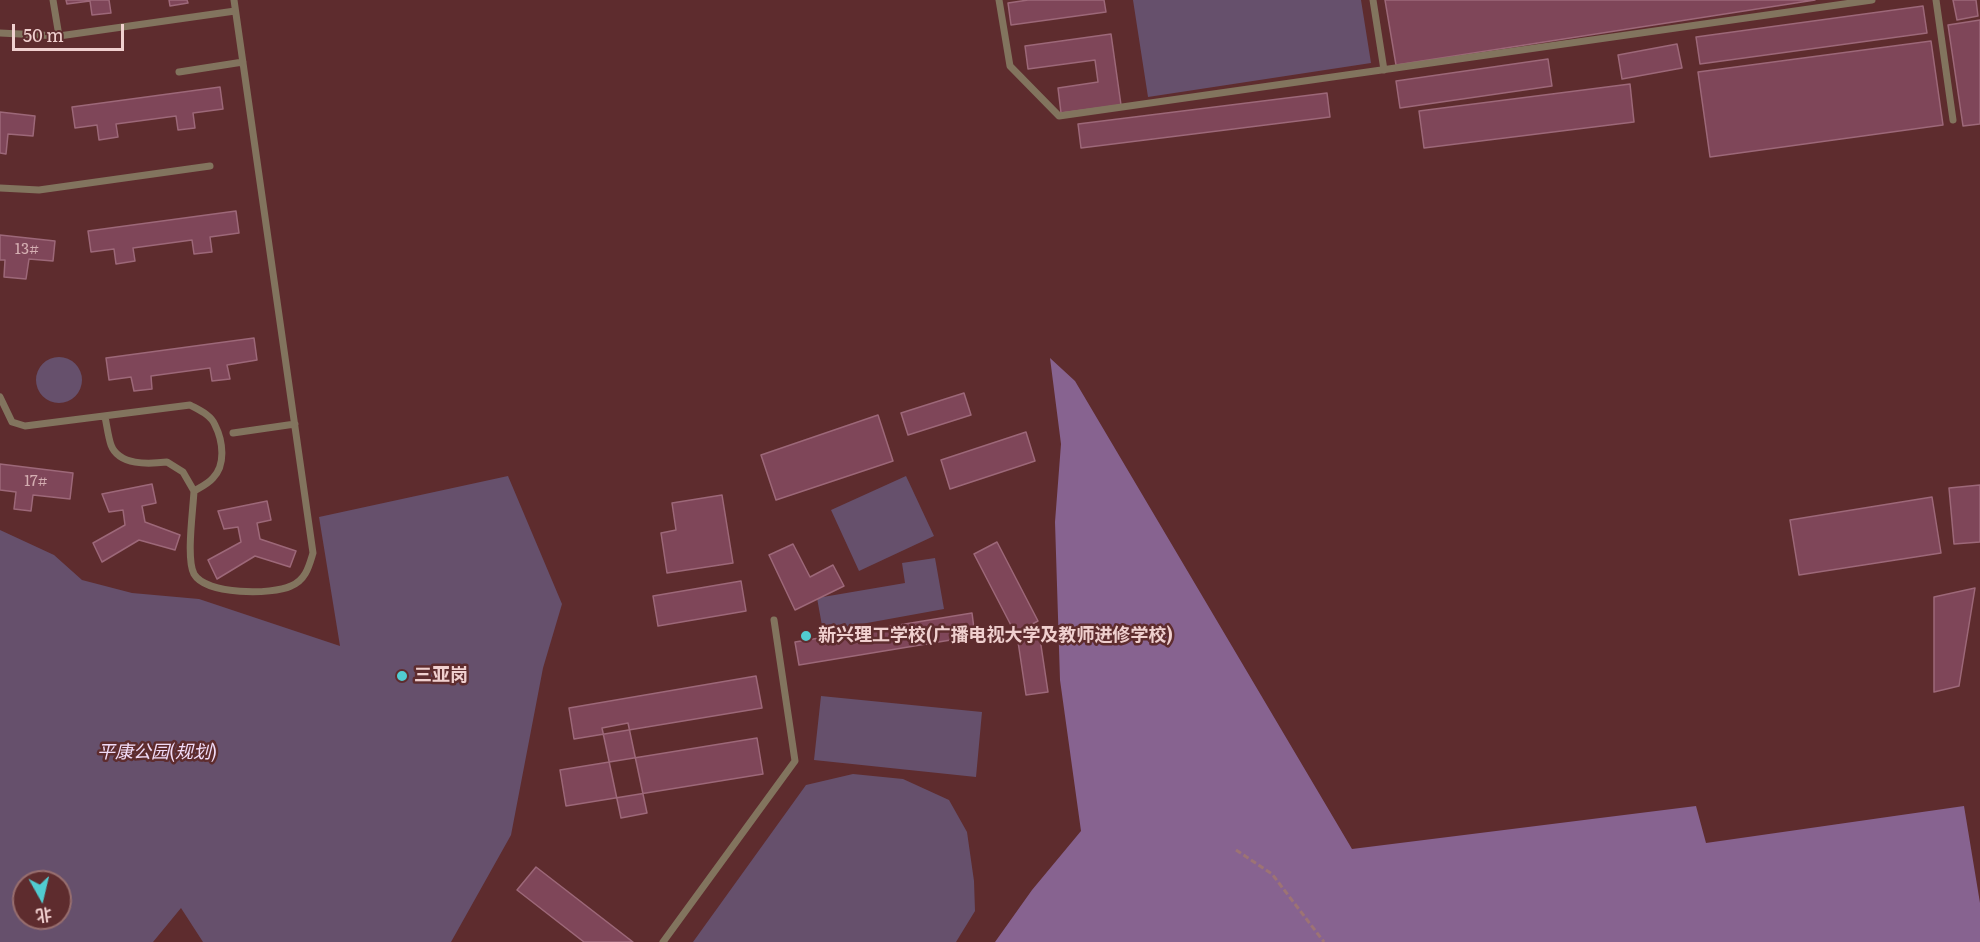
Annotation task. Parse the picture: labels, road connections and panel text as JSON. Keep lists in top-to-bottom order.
{
  "parks": ["平康公园(规划)"],
  "places": ["新兴理工学校(广播电视大学及教师进修学校)", "三亚岗"],
  "house_numbers": ["13#", "17#"],
  "scale_bar": "50 m",
  "north": "bottom"
}
